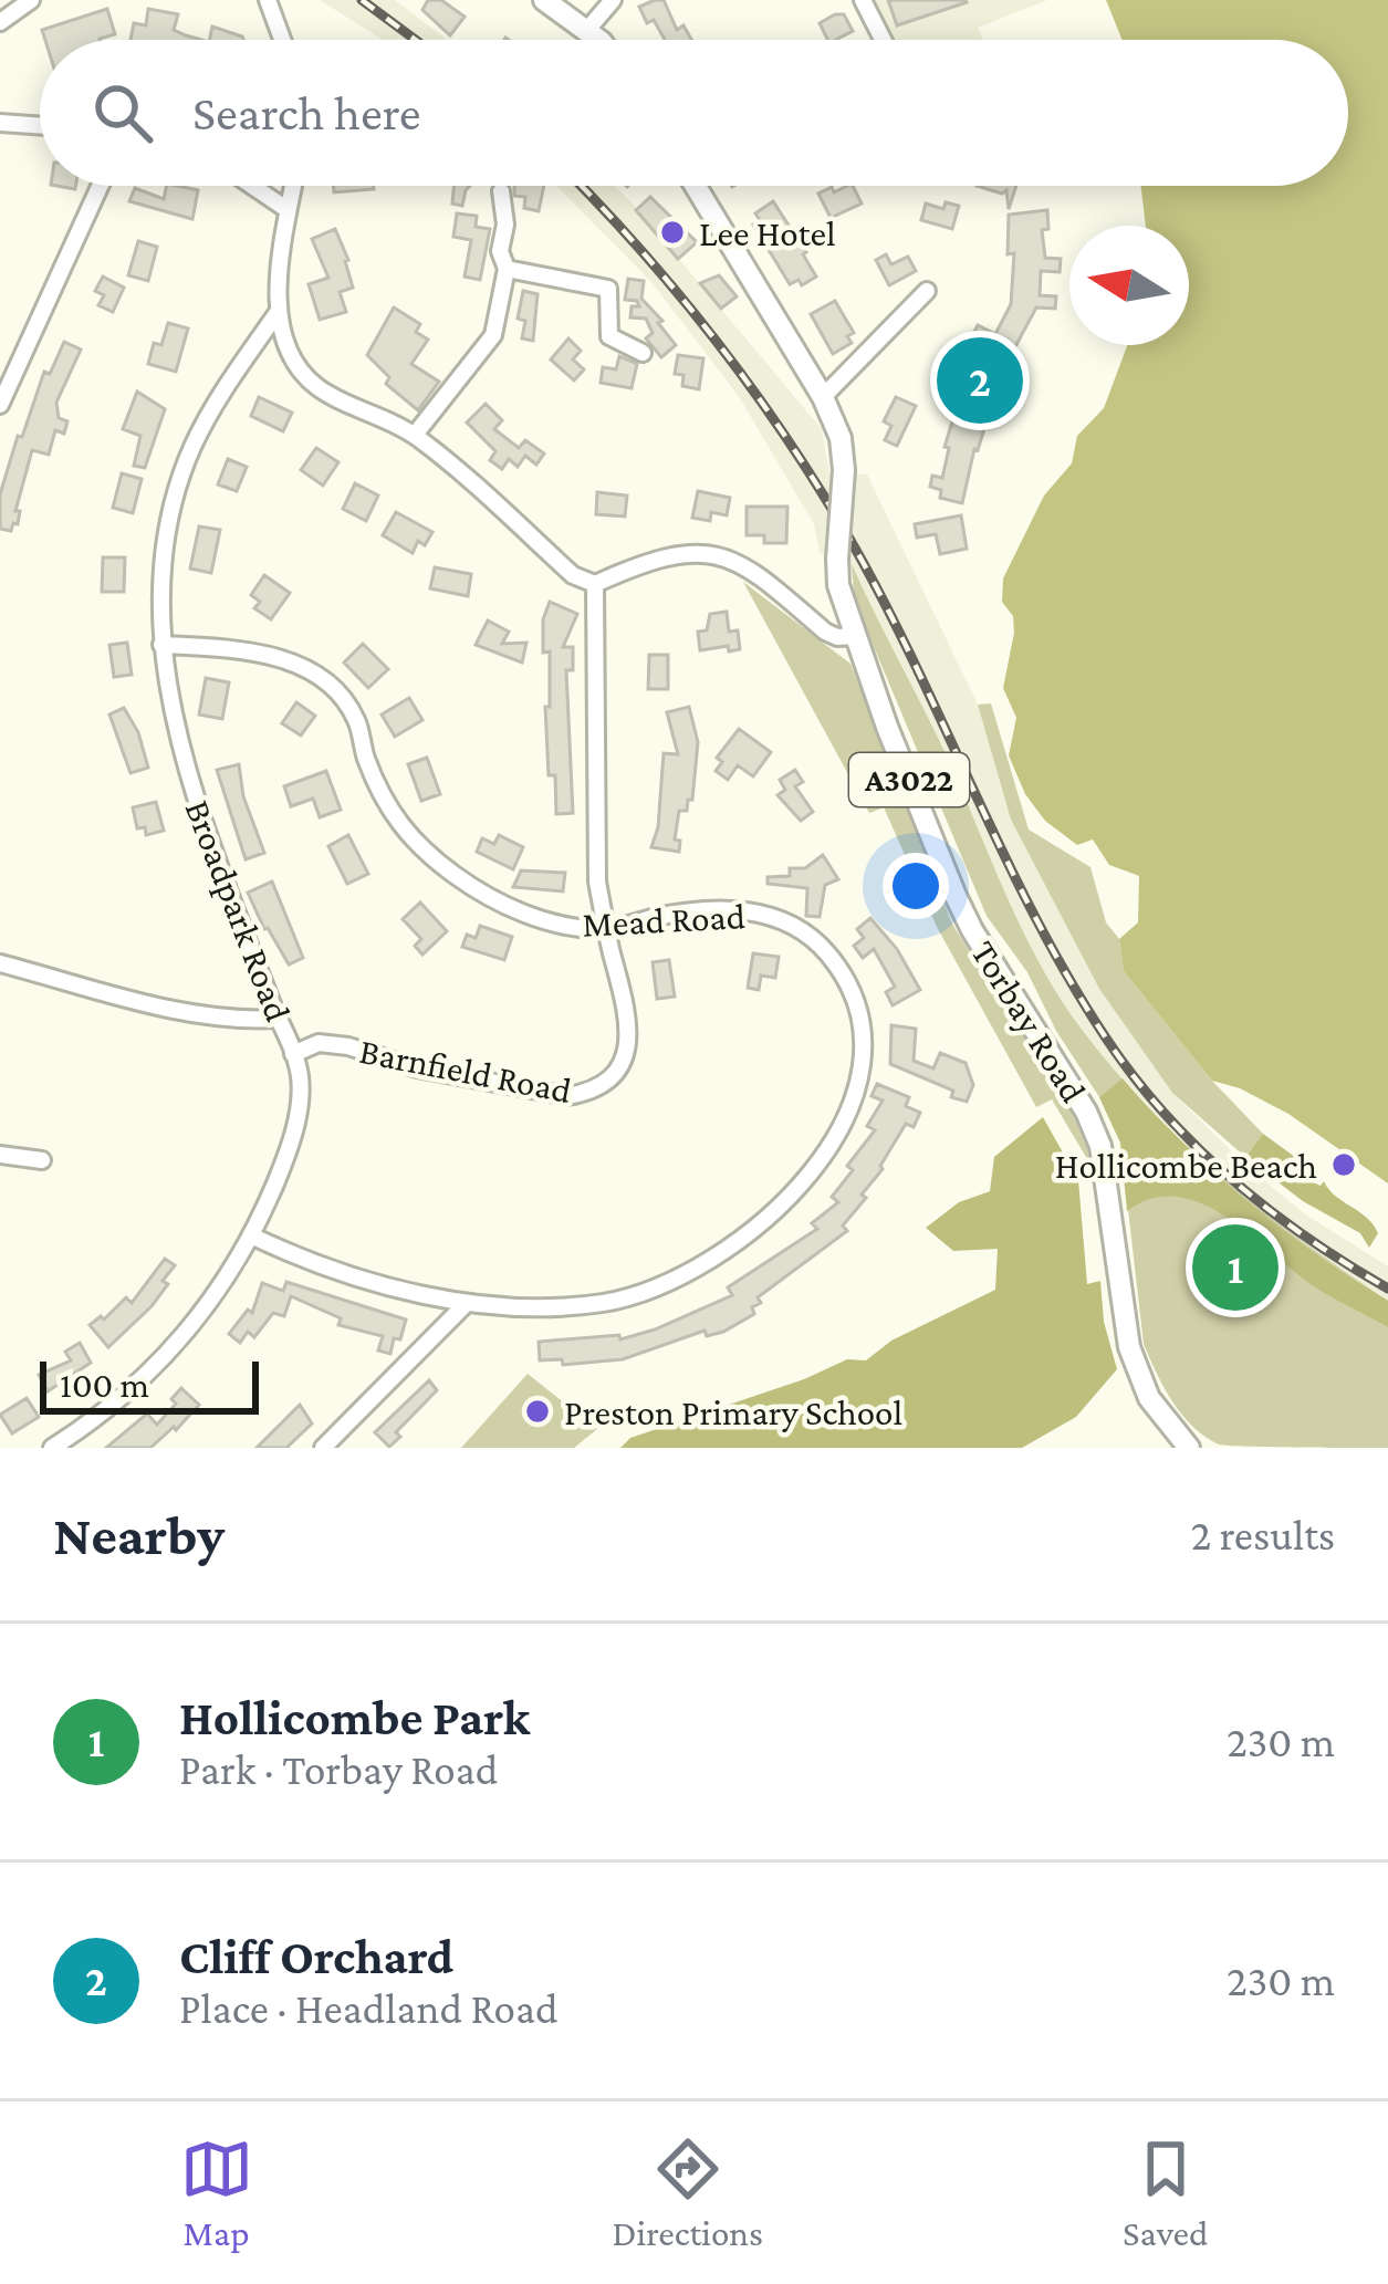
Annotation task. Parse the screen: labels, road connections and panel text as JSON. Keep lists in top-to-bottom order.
{
  "streets": {
    "main road": ["A3022", "Torbay Road"],
    "street": ["Broadpark Road", "Mead Road", "Barnfield Road"]
  },
  "crossings": [
    ["Broadpark Road", "Mead Road"],
    ["Broadpark Road", "Barnfield Road"],
    ["Mead Road", "Barnfield Road"]
  ],
  "places": ["Lee Hotel", "Hollicombe Beach", "Preston Primary School"],
  "scale_bar": "100 m",
  "north": "left",
  "page": {
    "search": "Search here",
    "pins": ["2", "1"],
    "scale": "100 m",
    "heading": ["Nearby", "2 results"],
    "list": [
      {
        "mark": "1",
        "name": "Hollicombe Park",
        "note": "Park · Torbay Road",
        "value": "230 m"
      },
      {
        "mark": "2",
        "name": "Cliff Orchard",
        "note": "Place · Headland Road",
        "value": "230 m"
      }
    ],
    "nav": ["Map", "Directions", "Saved"]
  }
}
